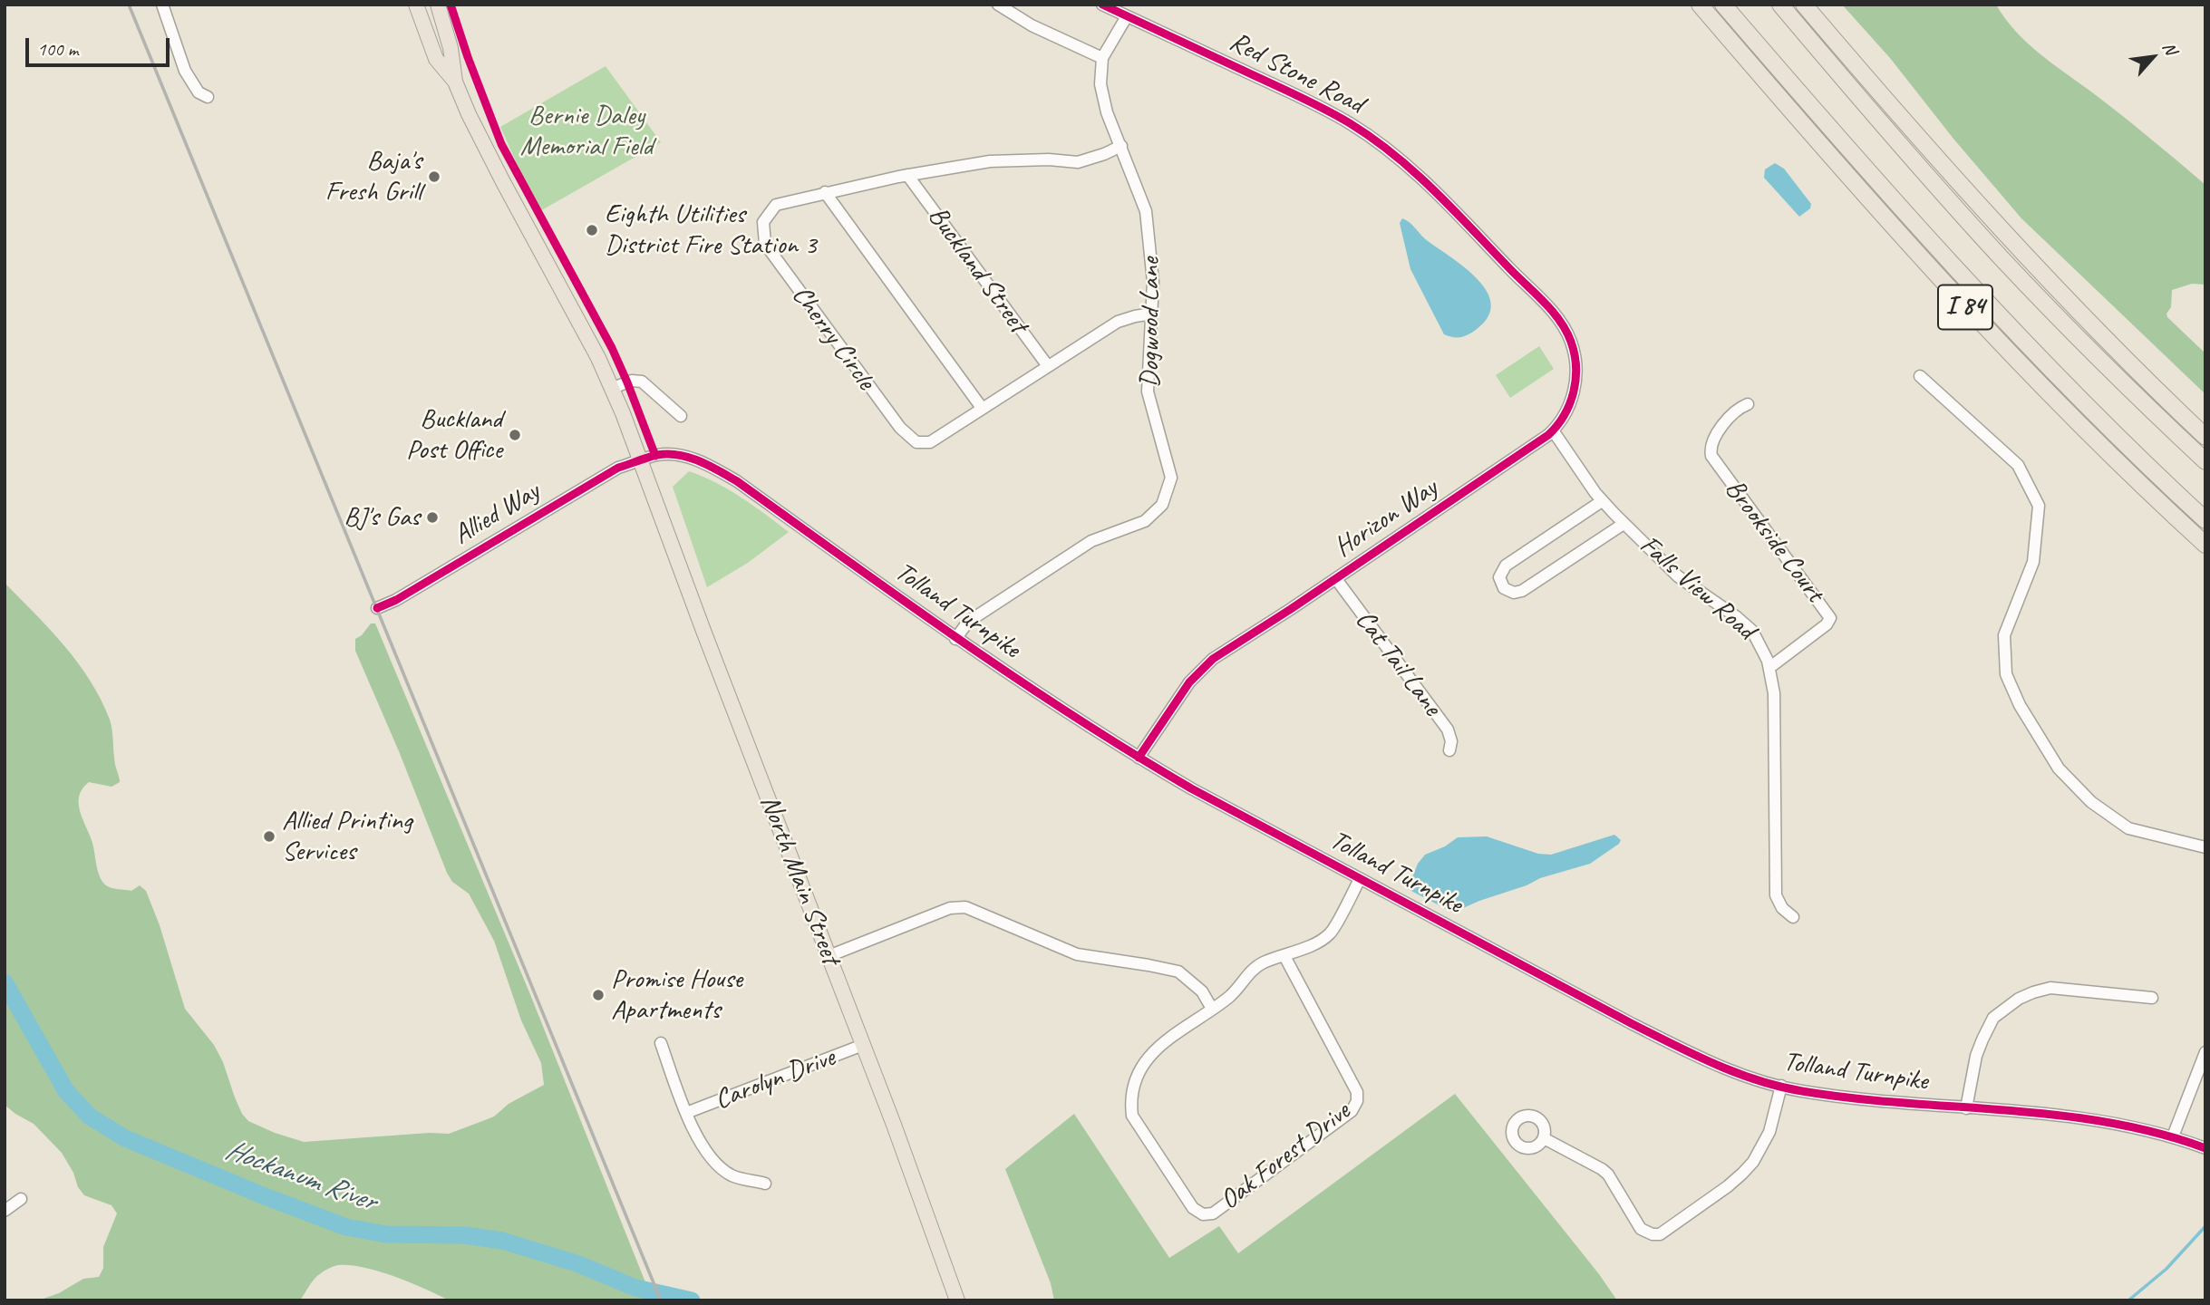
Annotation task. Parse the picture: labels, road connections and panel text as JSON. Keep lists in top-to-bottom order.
{
  "streets": {
    "highway": ["I 84"],
    "main road": ["North Main Street"],
    "street": [
      "Red Stone Road",
      "Buckland Street",
      "Dogwood Lane",
      "Cherry Circle",
      "Allied Way",
      "Horizon Way",
      "Brookside Court",
      "Falls View Road",
      "Tolland Turnpike",
      "Cat Tail Lane",
      "Carolyn Drive",
      "Oak Forest Drive"
    ]
  },
  "crossings": [
    ["Red Stone Road", "Dogwood Lane"],
    ["Red Stone Road", "Horizon Way"],
    ["Buckland Street", "Cherry Circle"],
    ["Dogwood Lane", "Cherry Circle"],
    ["Dogwood Lane", "Tolland Turnpike"],
    ["Allied Way", "Tolland Turnpike"],
    ["Allied Way", "North Main Street"],
    ["Horizon Way", "Falls View Road"],
    ["Horizon Way", "Tolland Turnpike"],
    ["Horizon Way", "Cat Tail Lane"],
    ["Brookside Court", "Falls View Road"],
    ["Tolland Turnpike", "North Main Street"],
    ["Tolland Turnpike", "Oak Forest Drive"],
    ["North Main Street", "Carolyn Drive"]
  ],
  "water": ["Hockanum River"],
  "parks": ["Bernie Daley Memorial Field"],
  "places": [
    "Baja's Fresh Grill",
    "Eighth Utilities District Fire Station 3",
    "Buckland Post Office",
    "BJ's Gas",
    "Allied Printing Services",
    "Promise House Apartments"
  ],
  "scale_bar": "100 m",
  "north": "top right"
}
